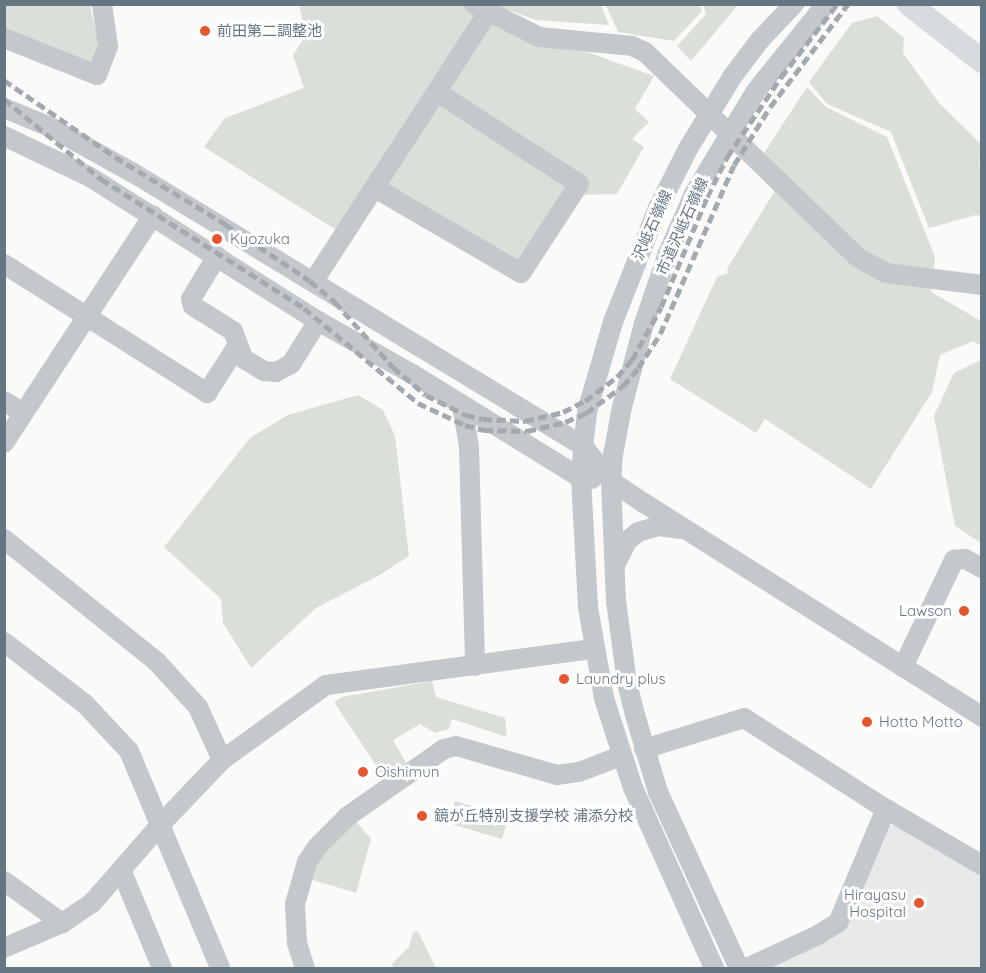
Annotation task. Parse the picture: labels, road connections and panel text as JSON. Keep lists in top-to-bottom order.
{
  "streets": {
    "street": ["沢岻石嶺線", "市道沢岻石嶺線"]
  },
  "places": [
    "前田第二調整池",
    "Kyozuka",
    "Lawson",
    "Laundry plus",
    "Hotto Motto",
    "Oishimun",
    "鏡が丘特別支援学校 浦添分校",
    "Hirayasu Hospital"
  ]
}
